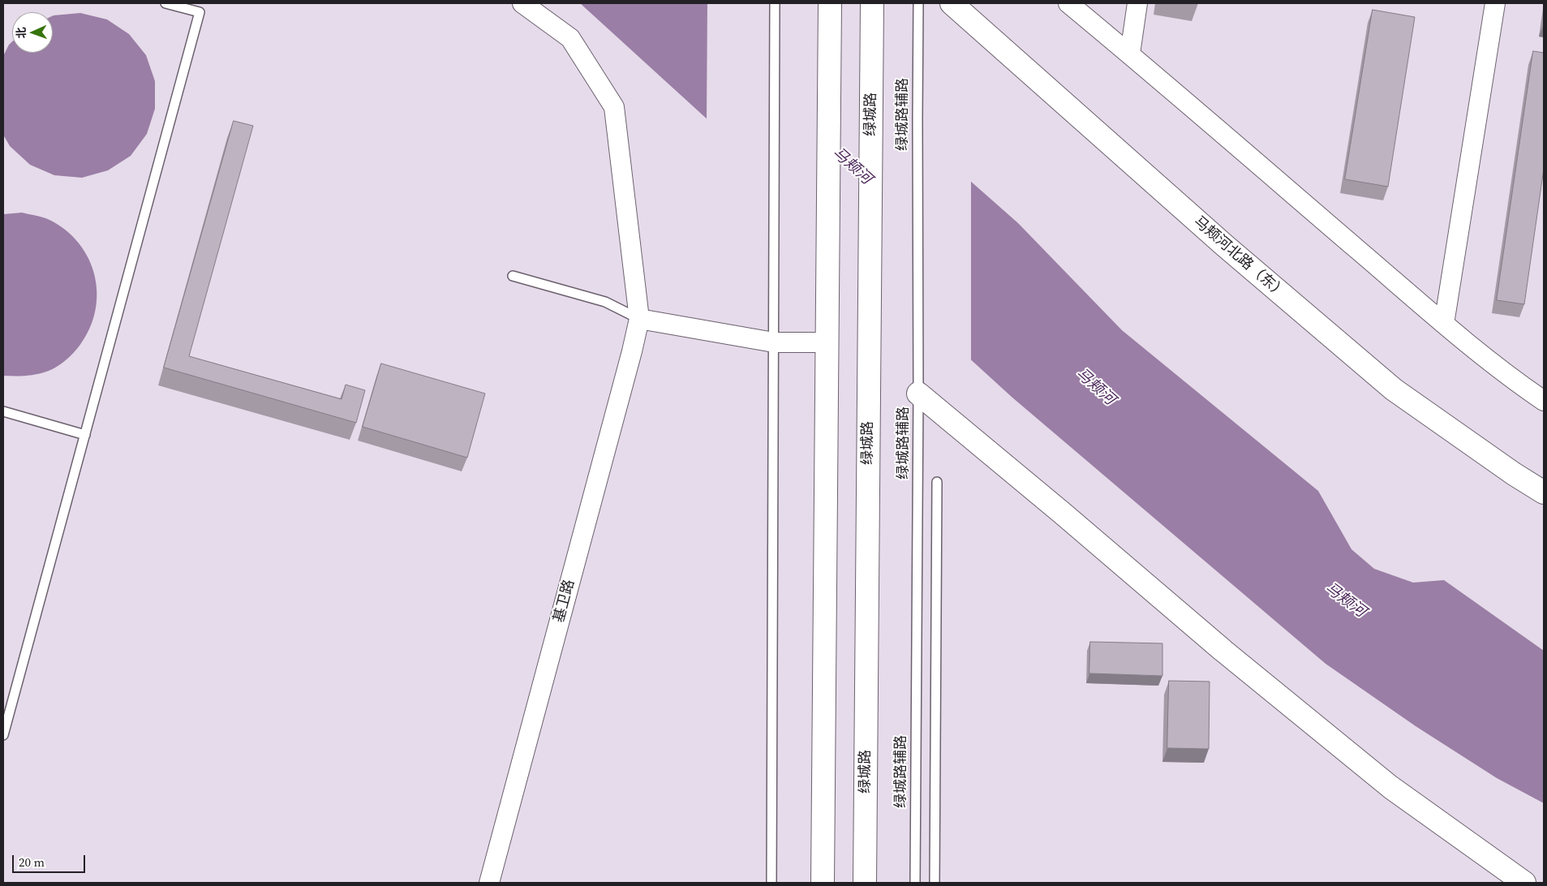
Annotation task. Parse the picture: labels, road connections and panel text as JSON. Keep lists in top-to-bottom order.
{
  "streets": {
    "main road": ["绿城路", "马颊河北路（东）"],
    "street": ["基卫路"],
    "lane": ["绿城路辅路"]
  },
  "water": ["马颊河"],
  "scale_bar": "20 m",
  "north": "left"
}
